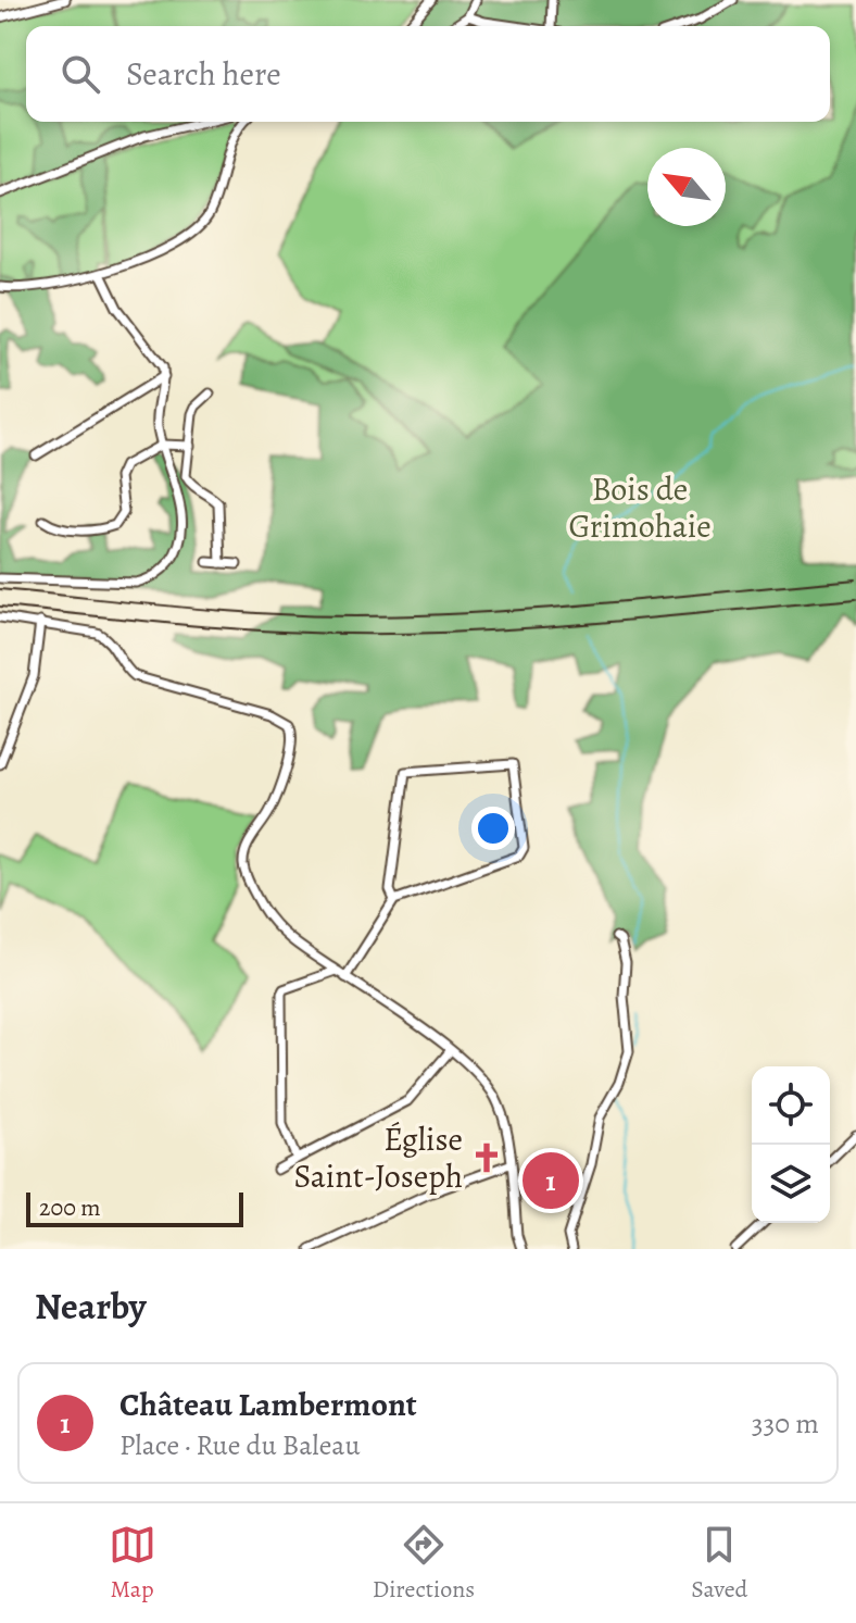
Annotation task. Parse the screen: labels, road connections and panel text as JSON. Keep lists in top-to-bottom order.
{
  "parks": ["Bois de Grimohaie"],
  "places": {
    "church": ["Église Saint-Joseph"]
  },
  "scale_bar": "200 m",
  "north": "top left",
  "page": {
    "search": "Search here",
    "pins": "1",
    "scale": "200 m",
    "heading": "Nearby",
    "list": [
      {
        "mark": "1",
        "name": "Château Lambermont",
        "note": "Place · Rue du Baleau",
        "value": "330 m"
      }
    ],
    "nav": ["Map", "Directions", "Saved"]
  }
}
